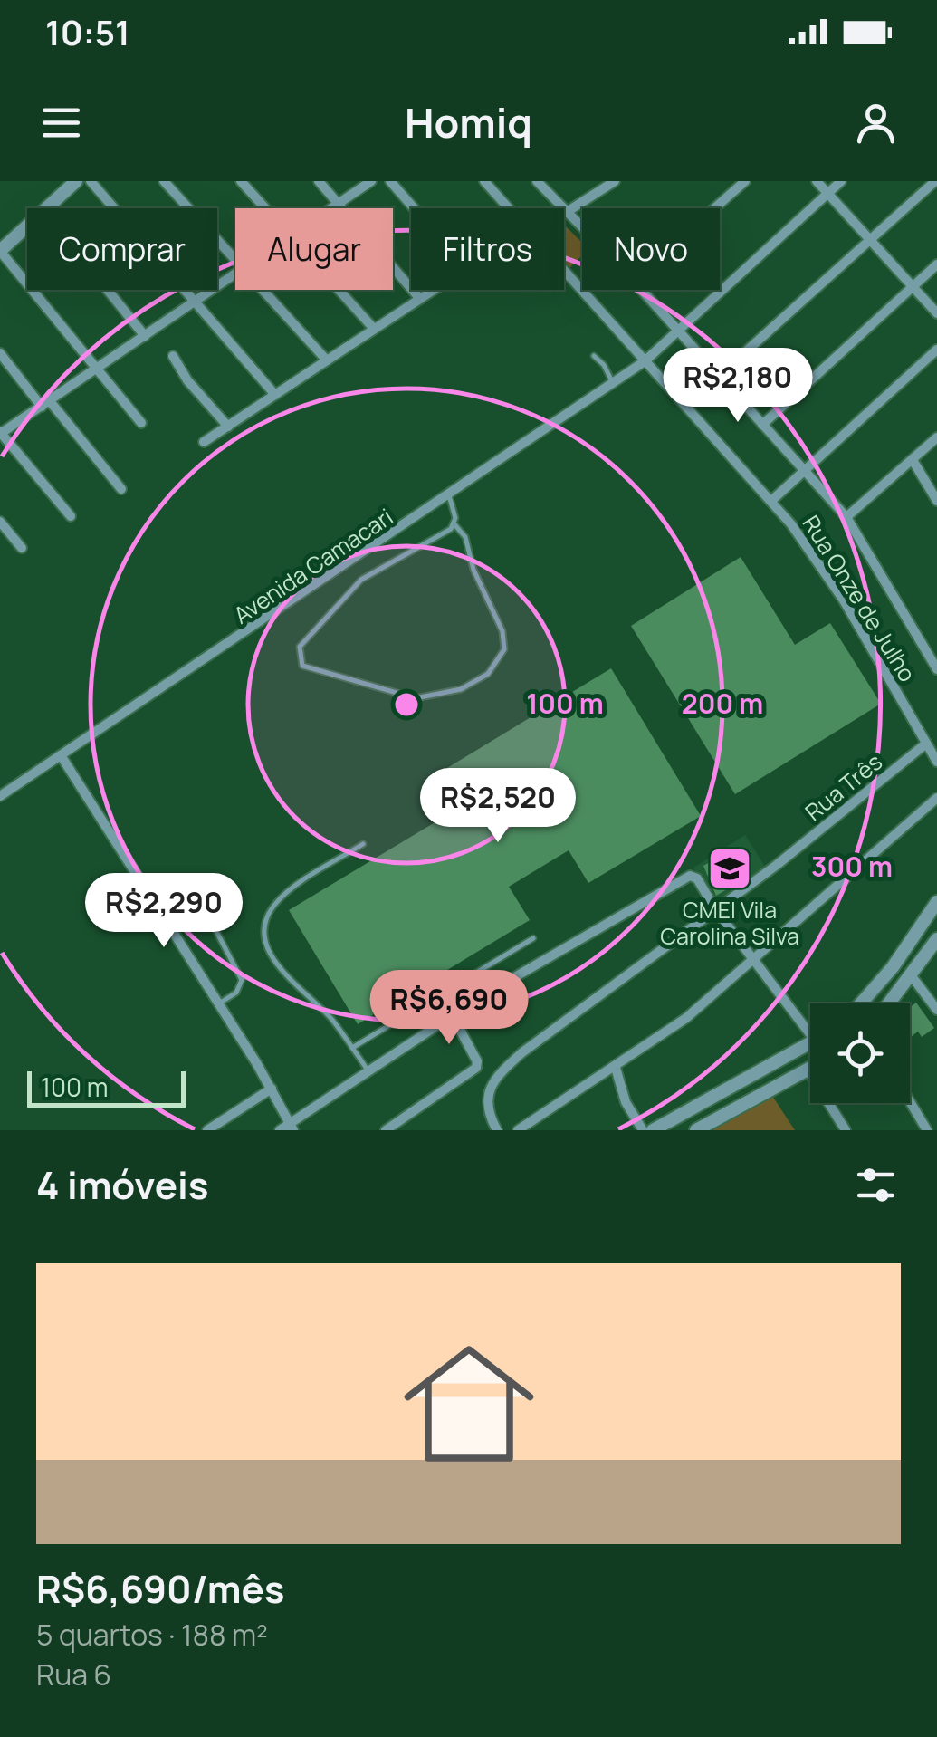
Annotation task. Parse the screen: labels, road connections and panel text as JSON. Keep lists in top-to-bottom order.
{
  "streets": {
    "street": ["Avenida Camacari", "Rua Onze de Julho", "Rua Três"]
  },
  "crossings": [
    ["Avenida Camacari", "Rua Onze de Julho"],
    ["Rua Onze de Julho", "Rua Três"]
  ],
  "places": {
    "school or university": ["CMEI Vila Carolina Silva"]
  },
  "scale_bar": "100 m",
  "page": {
    "status": "10:51",
    "header": "Homiq",
    "chip": [
      "Comprar",
      "Alugar",
      "Filtros",
      "Novo"
    ],
    "price": [
      "R$2,180",
      "R$2,520",
      "R$2,290",
      "R$6,690"
    ],
    "scale": "100 m",
    "heading": "4 imóveis",
    "list": [
      {
        "name": "R$6,690/mês",
        "note": "5 quartos · 188 m² · Rua 6"
      }
    ]
  },
  "rings": ["100 m", "200 m", "300 m"]
}
